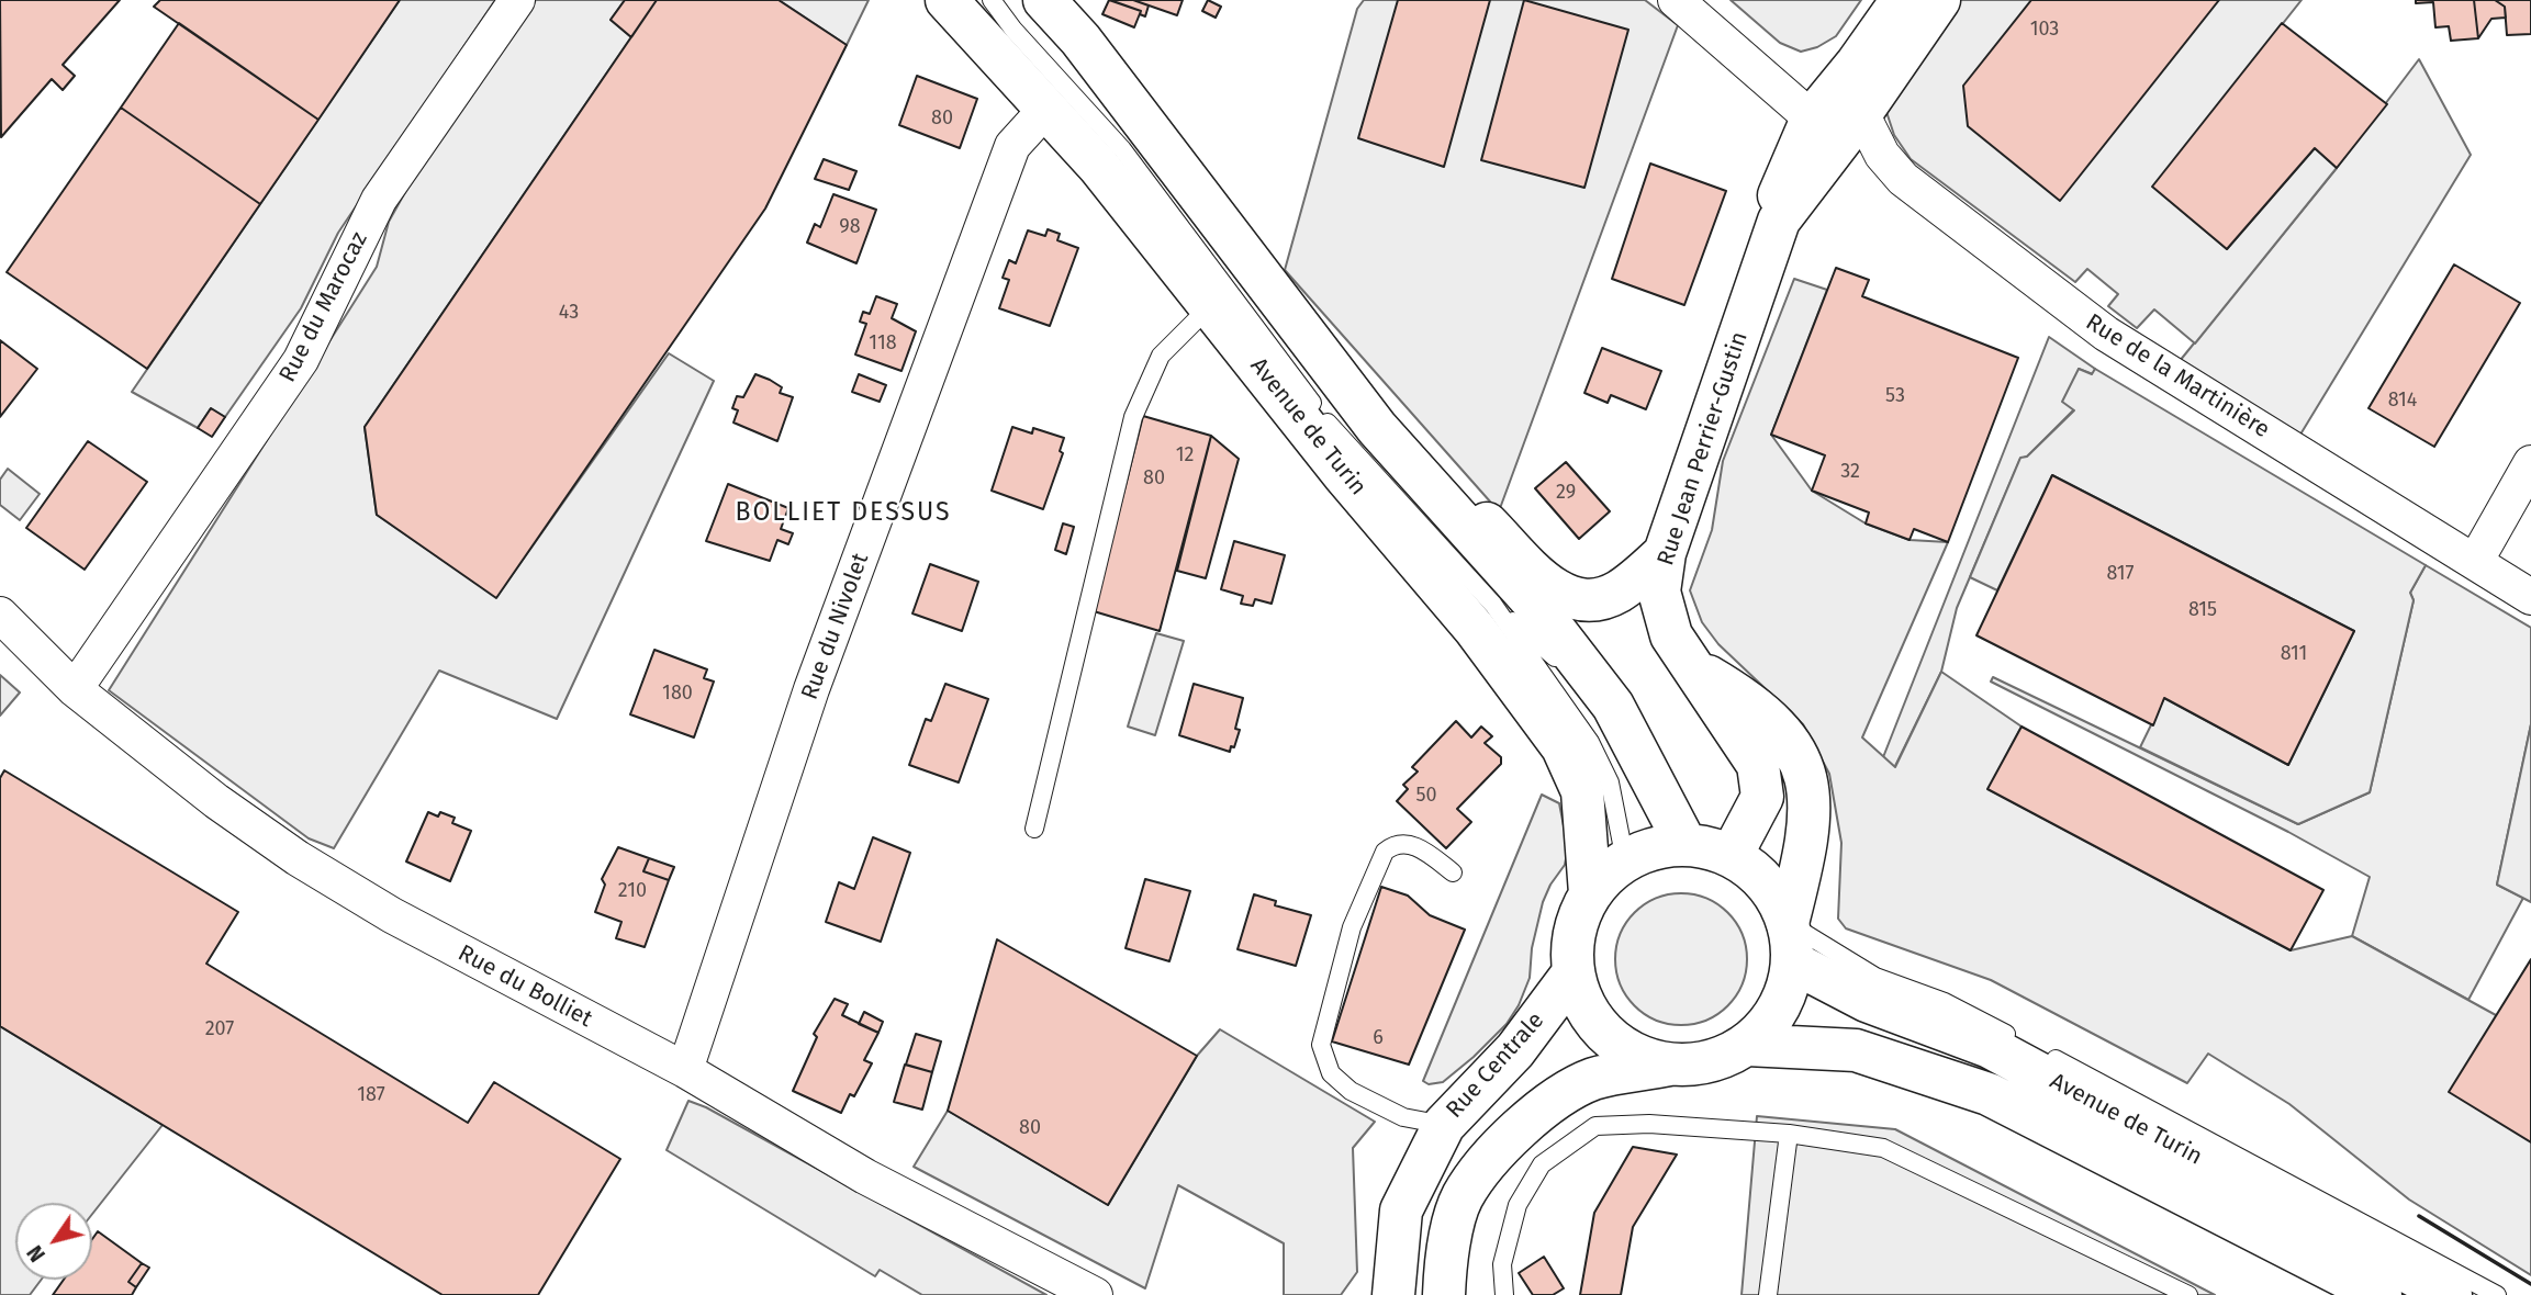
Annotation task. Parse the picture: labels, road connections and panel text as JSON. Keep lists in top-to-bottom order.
{
  "streets": {
    "main road": ["Avenue de Turin", "Rue Jean Perrier-Gustin", "Rue Centrale"],
    "street": [
      "Rue du Marocaz",
      "Rue de la Martinière",
      "Rue du Nivolet",
      "Rue du Bolliet"
    ]
  },
  "crossings": [
    ["Rue du Marocaz", "Rue du Bolliet"],
    ["Rue de la Martinière", "Rue Jean Perrier-Gustin"],
    ["Avenue de Turin", "Rue Jean Perrier-Gustin"],
    ["Avenue de Turin", "Rue du Nivolet"],
    ["Avenue de Turin", "Rue Centrale"],
    ["Rue Jean Perrier-Gustin", "Rue Centrale"],
    ["Rue du Nivolet", "Rue du Bolliet"]
  ],
  "districts": ["BOLLIET DESSUS"],
  "house_numbers": [
    "103",
    "80",
    "98",
    "43",
    "118",
    "53",
    "814",
    "12",
    "32",
    "80",
    "29",
    "817",
    "815",
    "811",
    "180",
    "50",
    "210",
    "207",
    "6",
    "187",
    "80"
  ],
  "north": "bottom left"
}
